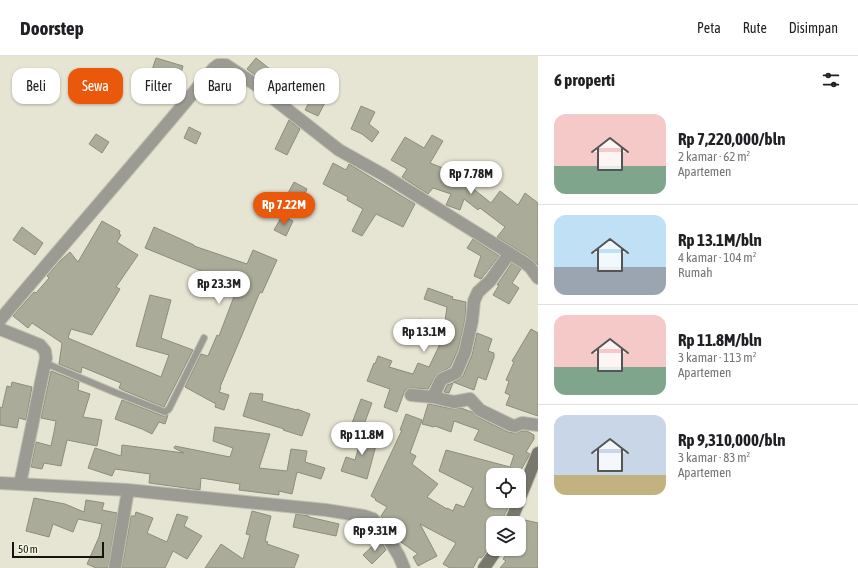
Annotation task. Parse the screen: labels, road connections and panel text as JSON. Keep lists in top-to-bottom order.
{
  "scale_bar": "50 m",
  "page": {
    "header": "Doorstep",
    "nav": ["Peta", "Rute", "Disimpan"],
    "heading": "6 properti",
    "chip": [
      "Beli",
      "Sewa",
      "Filter",
      "Baru",
      "Apartemen"
    ],
    "list": [
      {
        "name": "Rp 7,220,000/bln",
        "note": "2 kamar · 62 m² · Apartemen"
      },
      {
        "name": "Rp 13.1M/bln",
        "note": "4 kamar · 104 m² · Rumah"
      },
      {
        "name": "Rp 11.8M/bln",
        "note": "3 kamar · 113 m² · Apartemen"
      },
      {
        "name": "Rp 9,310,000/bln",
        "note": "3 kamar · 83 m² · Apartemen"
      }
    ],
    "price": [
      "Rp 7.78M",
      "Rp 7.22M",
      "Rp 23.3M",
      "Rp 13.1M",
      "Rp 11.8M",
      "Rp 9.31M"
    ],
    "scale": "50 m"
  }
}
